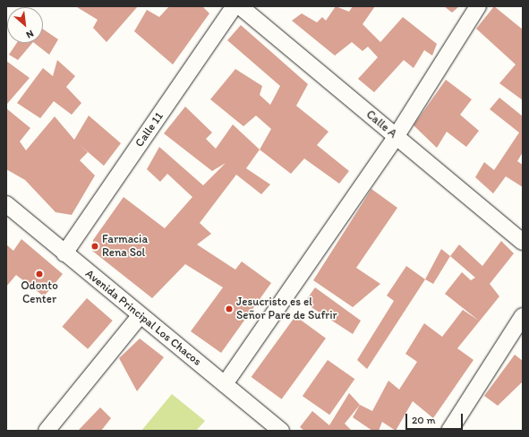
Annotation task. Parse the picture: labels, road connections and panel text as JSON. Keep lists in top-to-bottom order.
{
  "streets": {
    "street": ["Calle A", "Calle 11", "Avenida Principal Los Chacos"]
  },
  "crossings": [
    ["Calle 11", "Avenida Principal Los Chacos"]
  ],
  "places": ["Farmacia Rena Sol", "Odonto Center", "Jesucristo es el Señor Pare de Sufrir"],
  "scale_bar": "20 m",
  "north": "bottom right"
}
